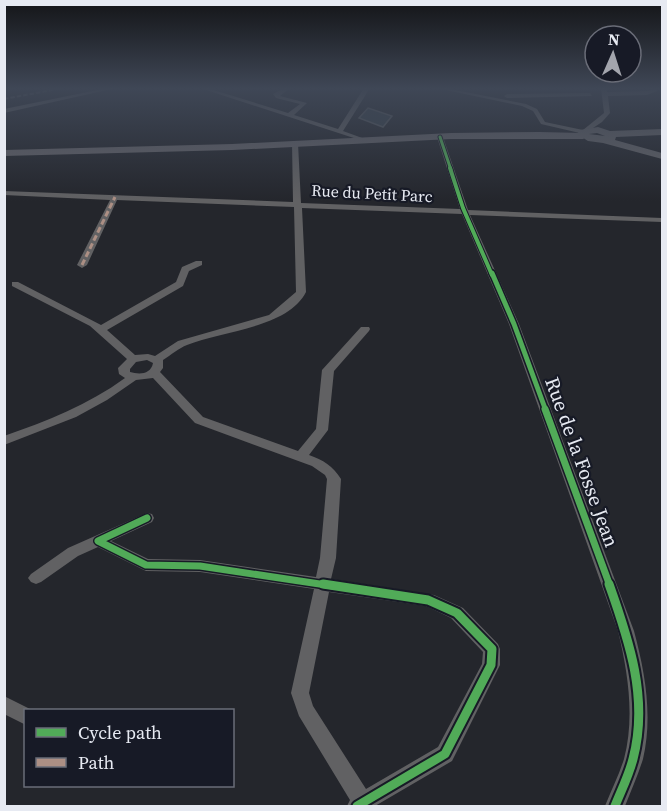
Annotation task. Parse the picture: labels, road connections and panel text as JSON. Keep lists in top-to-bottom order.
{
  "streets": {
    "street": ["Rue du Petit Parc", "Rue de la Fosse Jean"]
  },
  "crossings": [
    ["Rue du Petit Parc", "Rue de la Fosse Jean"]
  ],
  "legend": ["Cycle path", "Path"],
  "north": "top"
}
